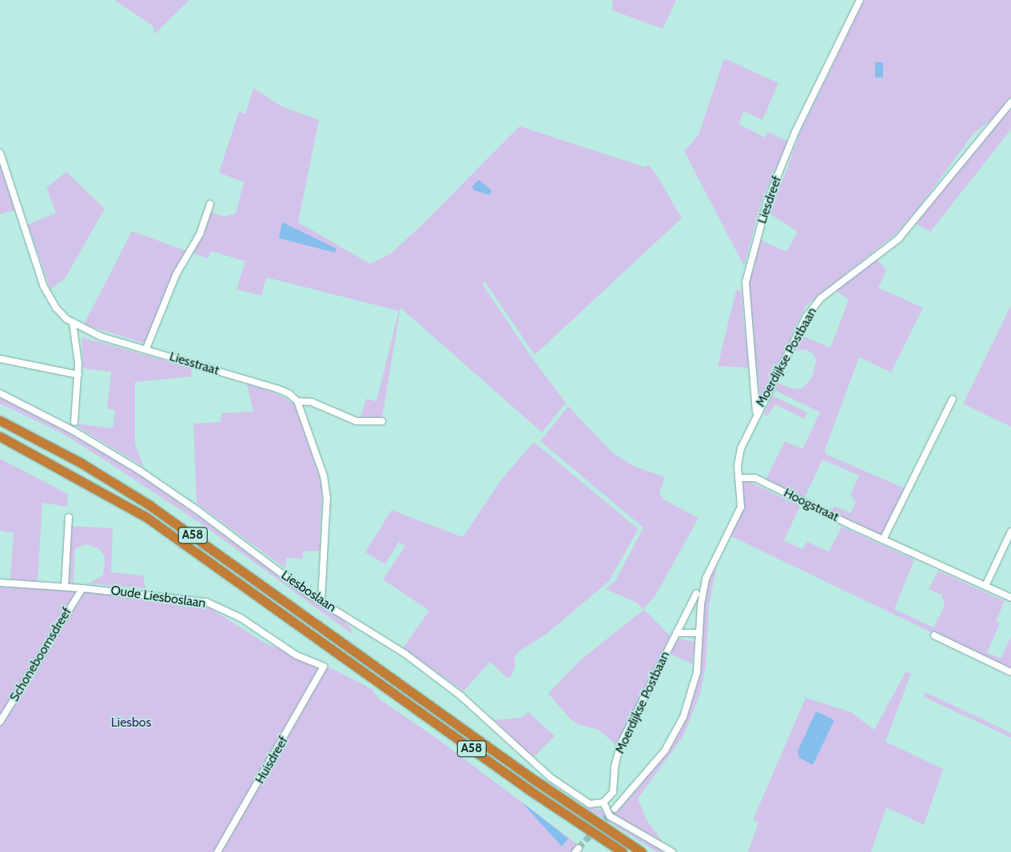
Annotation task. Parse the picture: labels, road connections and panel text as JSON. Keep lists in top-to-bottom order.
{
  "streets": {
    "highway": ["A58"],
    "street": [
      "Liesdreef",
      "Moerdijkse Postbaan",
      "Liesstraat",
      "Hoogstraat",
      "Liesboslaan",
      "Oude Liesboslaan",
      "Schoneboomsdreef",
      "Huisdreef"
    ]
  },
  "crossings": [
    ["Liesdreef", "Moerdijkse Postbaan"],
    ["Moerdijkse Postbaan", "Hoogstraat"],
    ["Moerdijkse Postbaan", "Liesboslaan"],
    ["Oude Liesboslaan", "Schoneboomsdreef"],
    ["Oude Liesboslaan", "Huisdreef"]
  ],
  "parks": ["Liesbos"]
}
